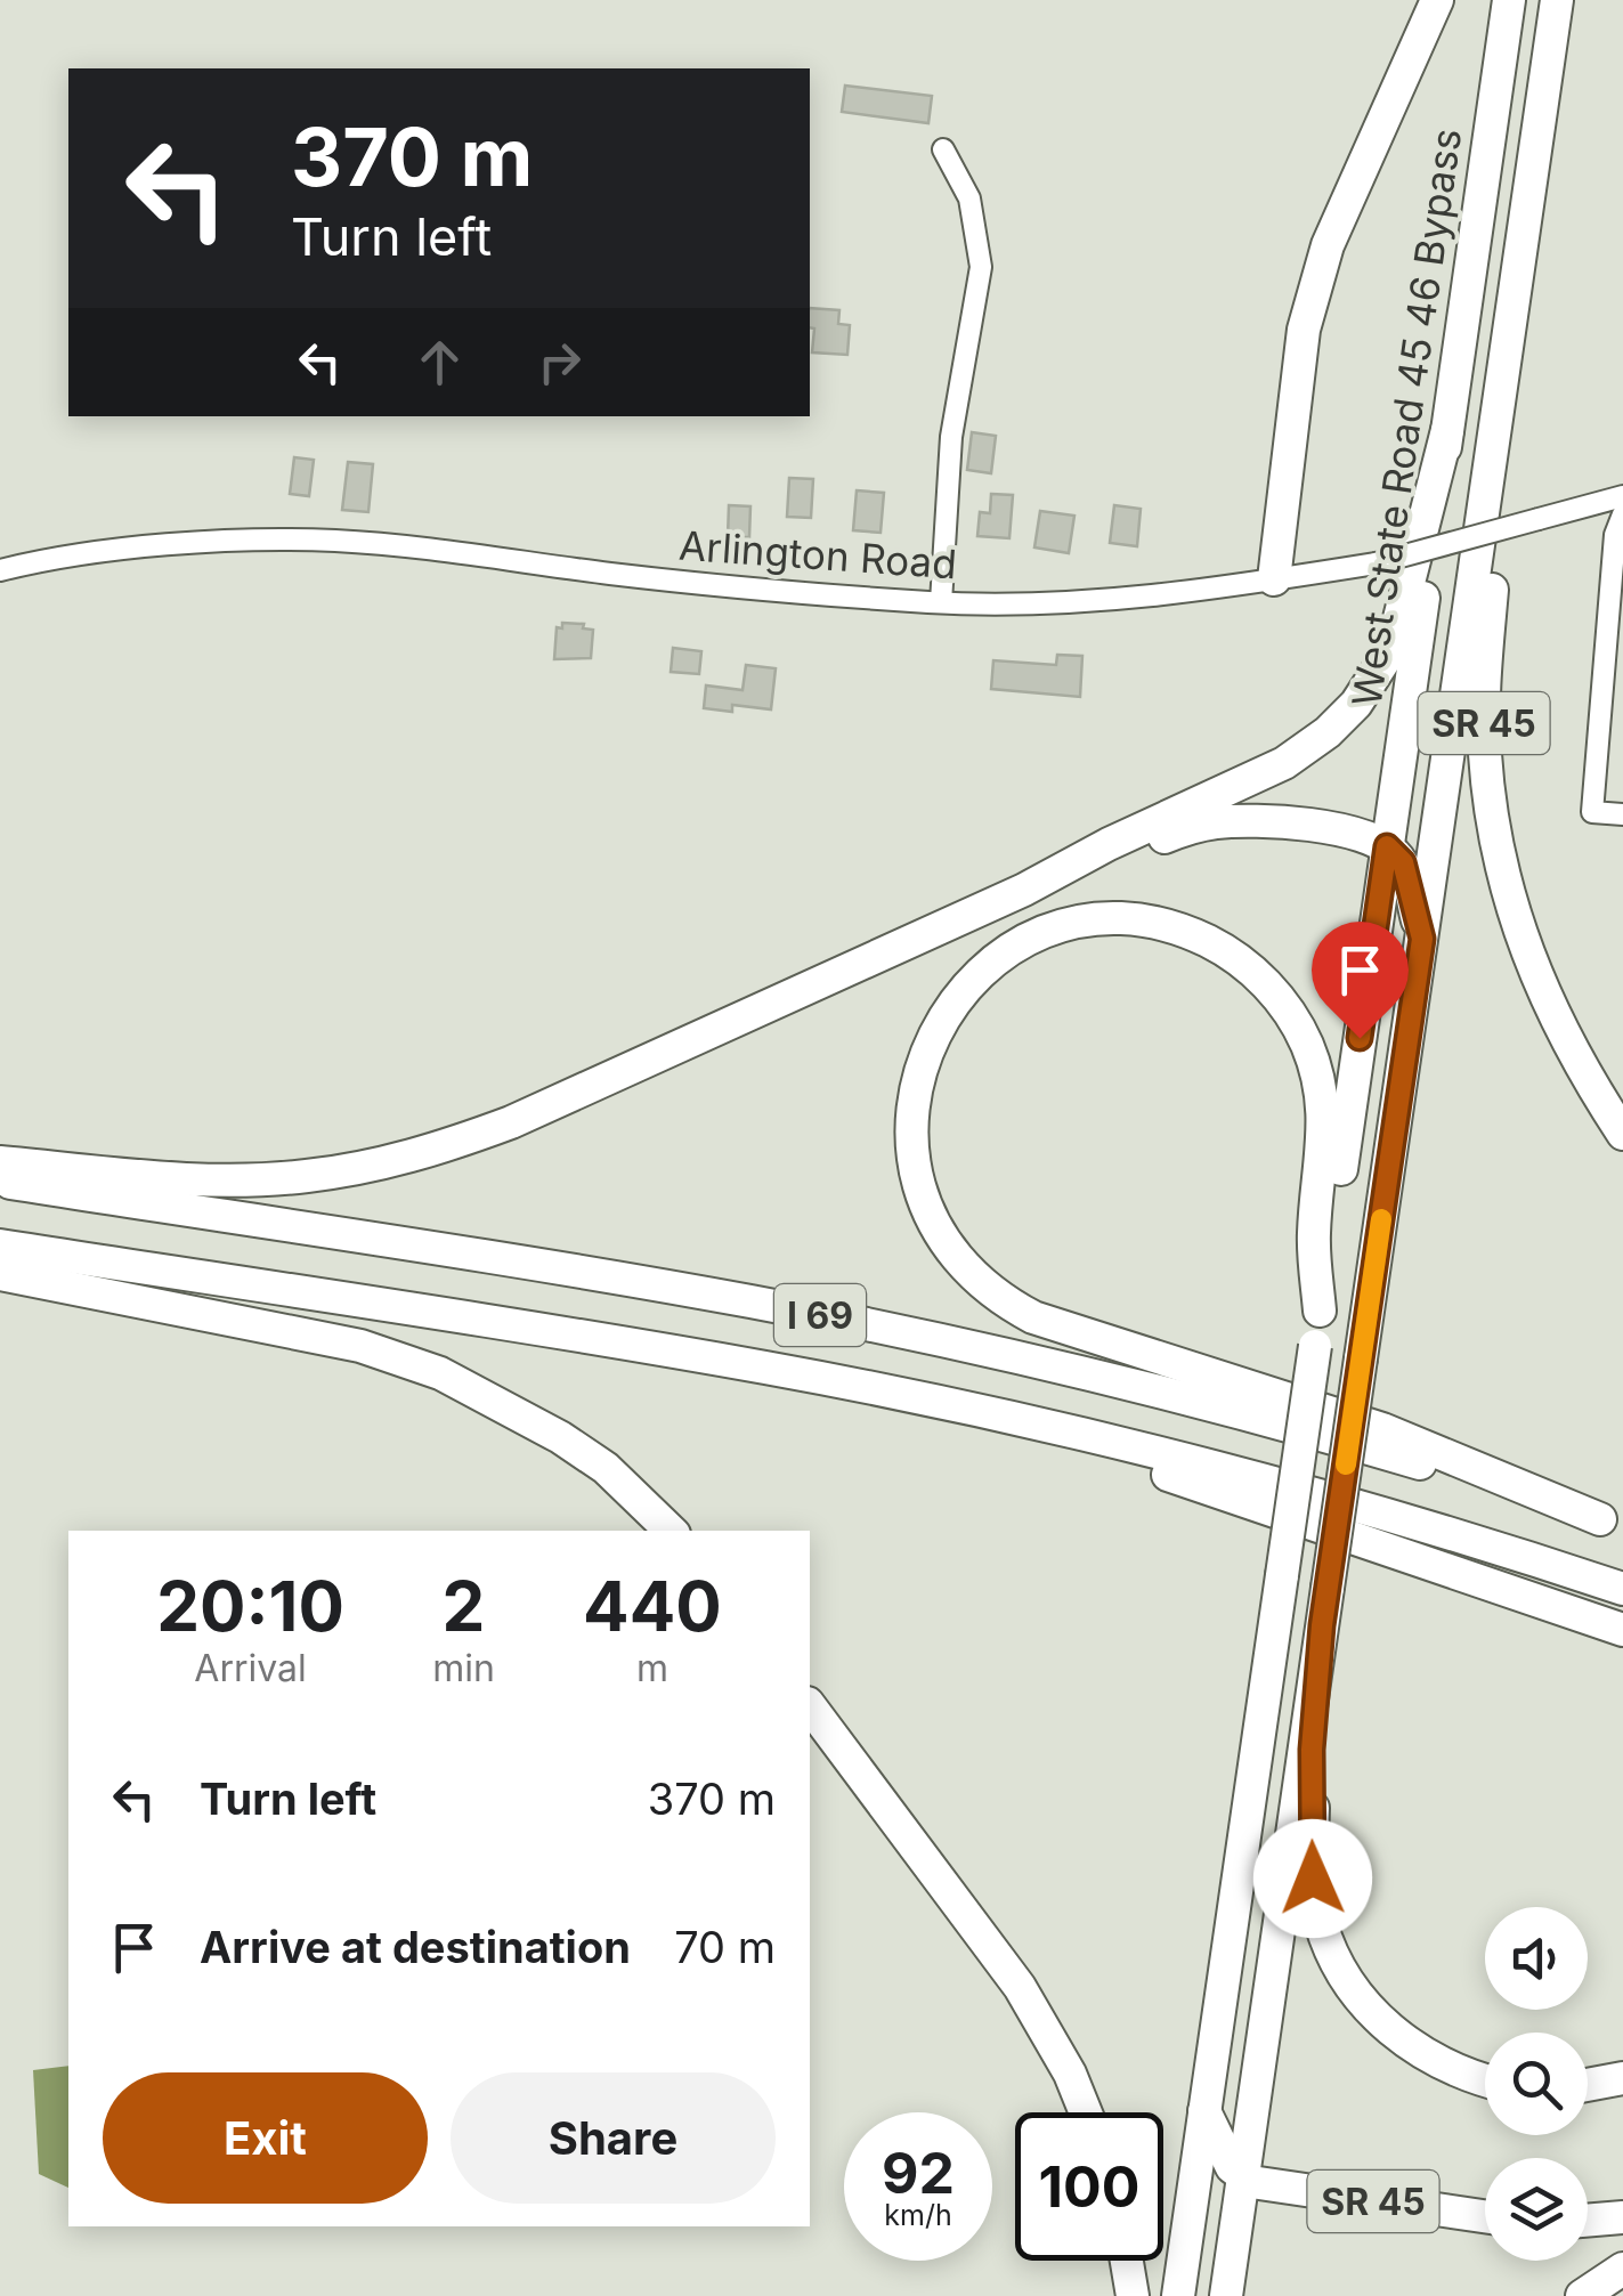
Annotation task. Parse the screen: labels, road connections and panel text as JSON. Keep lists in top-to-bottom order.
{
  "streets": {
    "highway": ["West State Road 45 46 Bypass", "SR 45", "I 69"],
    "street": ["Arlington Road"]
  },
  "crossings": [
    ["West State Road 45 46 Bypass", "SR 45"]
  ],
  "page": {
    "turn": ["370 m", "Turn left"],
    "eta": [
      "20:10",
      "Arrival",
      "2",
      "min",
      "440",
      "m"
    ],
    "list": [
      {
        "name": "Turn left",
        "value": "370 m"
      },
      {
        "name": "Arrive at destination",
        "value": "70 m"
      }
    ],
    "buttons": ["Exit", "Share"],
    "speed": "92 km/h",
    "limit": "100"
  }
}
